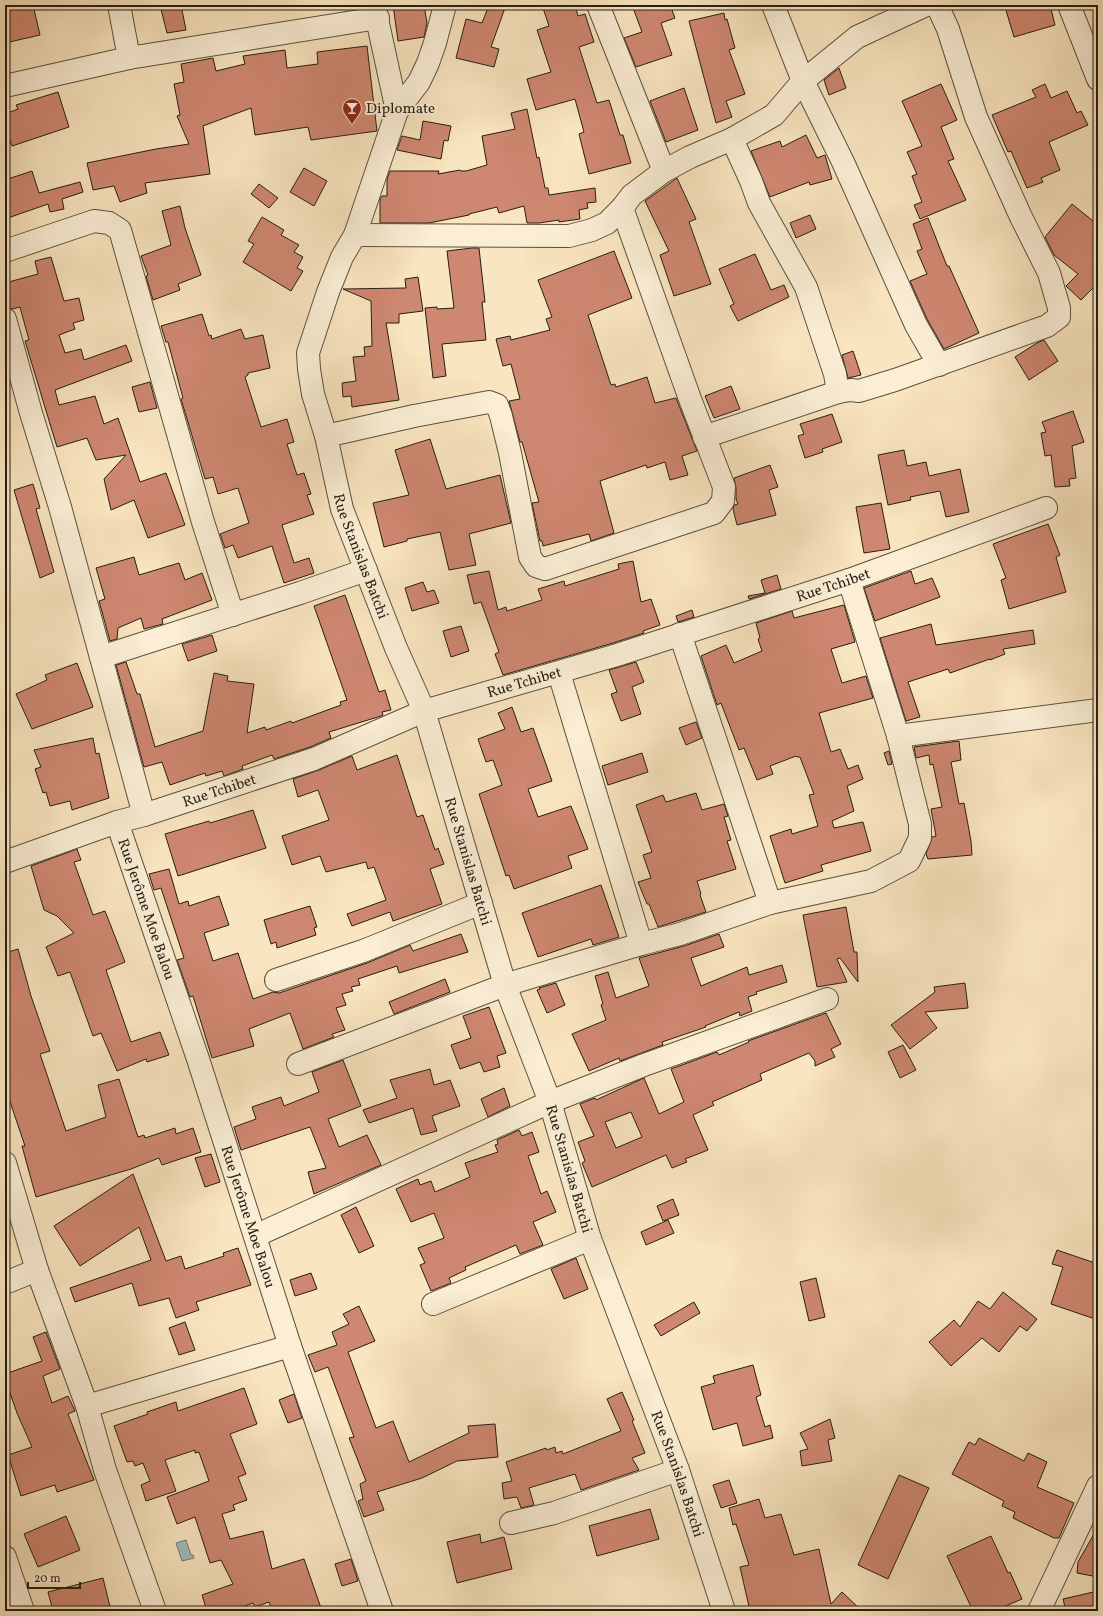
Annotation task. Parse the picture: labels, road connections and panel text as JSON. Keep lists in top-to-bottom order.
{
  "streets": {
    "street": ["Rue Stanislas Batchi", "Rue Tchibet", "Rue Jerôme Moe Balou"]
  },
  "crossings": [
    ["Rue Stanislas Batchi", "Rue Tchibet"],
    ["Rue Tchibet", "Rue Jerôme Moe Balou"]
  ],
  "places": {
    "bar": ["Diplomate"]
  },
  "scale_bar": "20 m"
}
